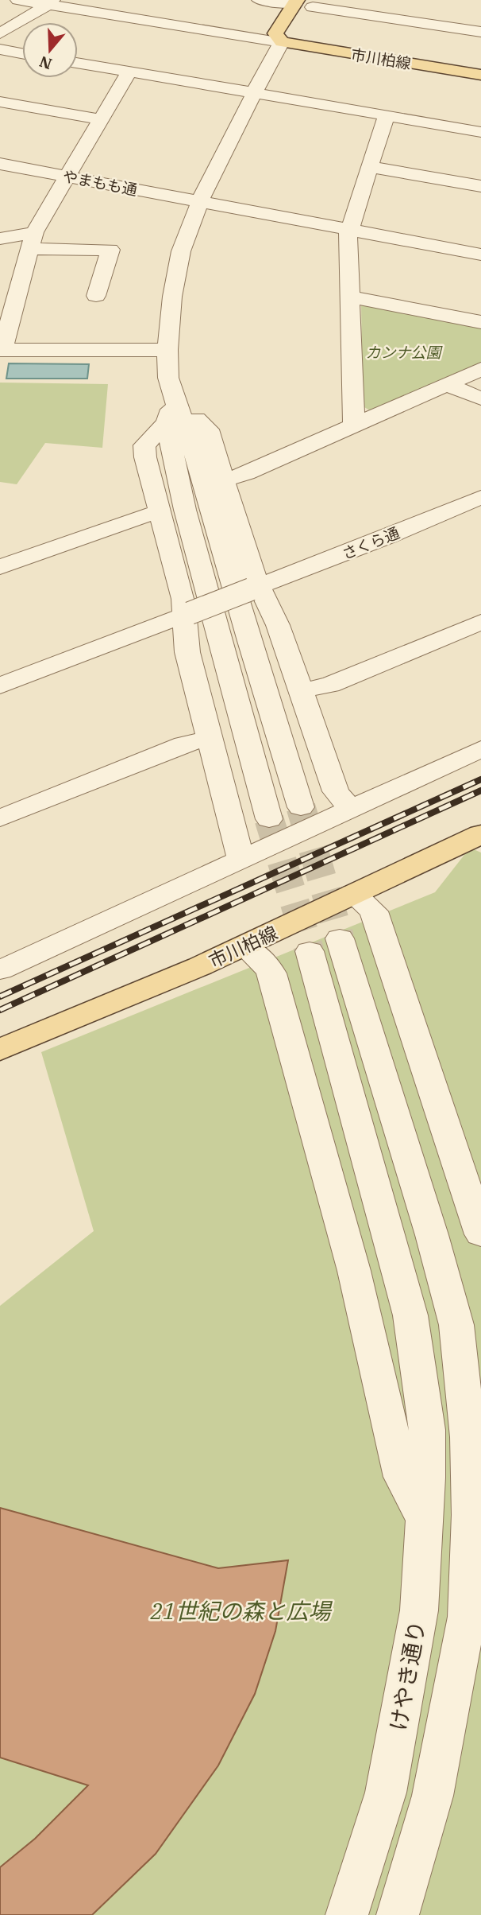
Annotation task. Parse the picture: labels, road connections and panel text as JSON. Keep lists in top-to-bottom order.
{
  "streets": {
    "main road": ["市川柏線"],
    "street": ["やまもも通", "さくら通", "けやき通り"]
  },
  "parks": ["カンナ公園", "21世紀の森と広場"],
  "north": "bottom"
}
